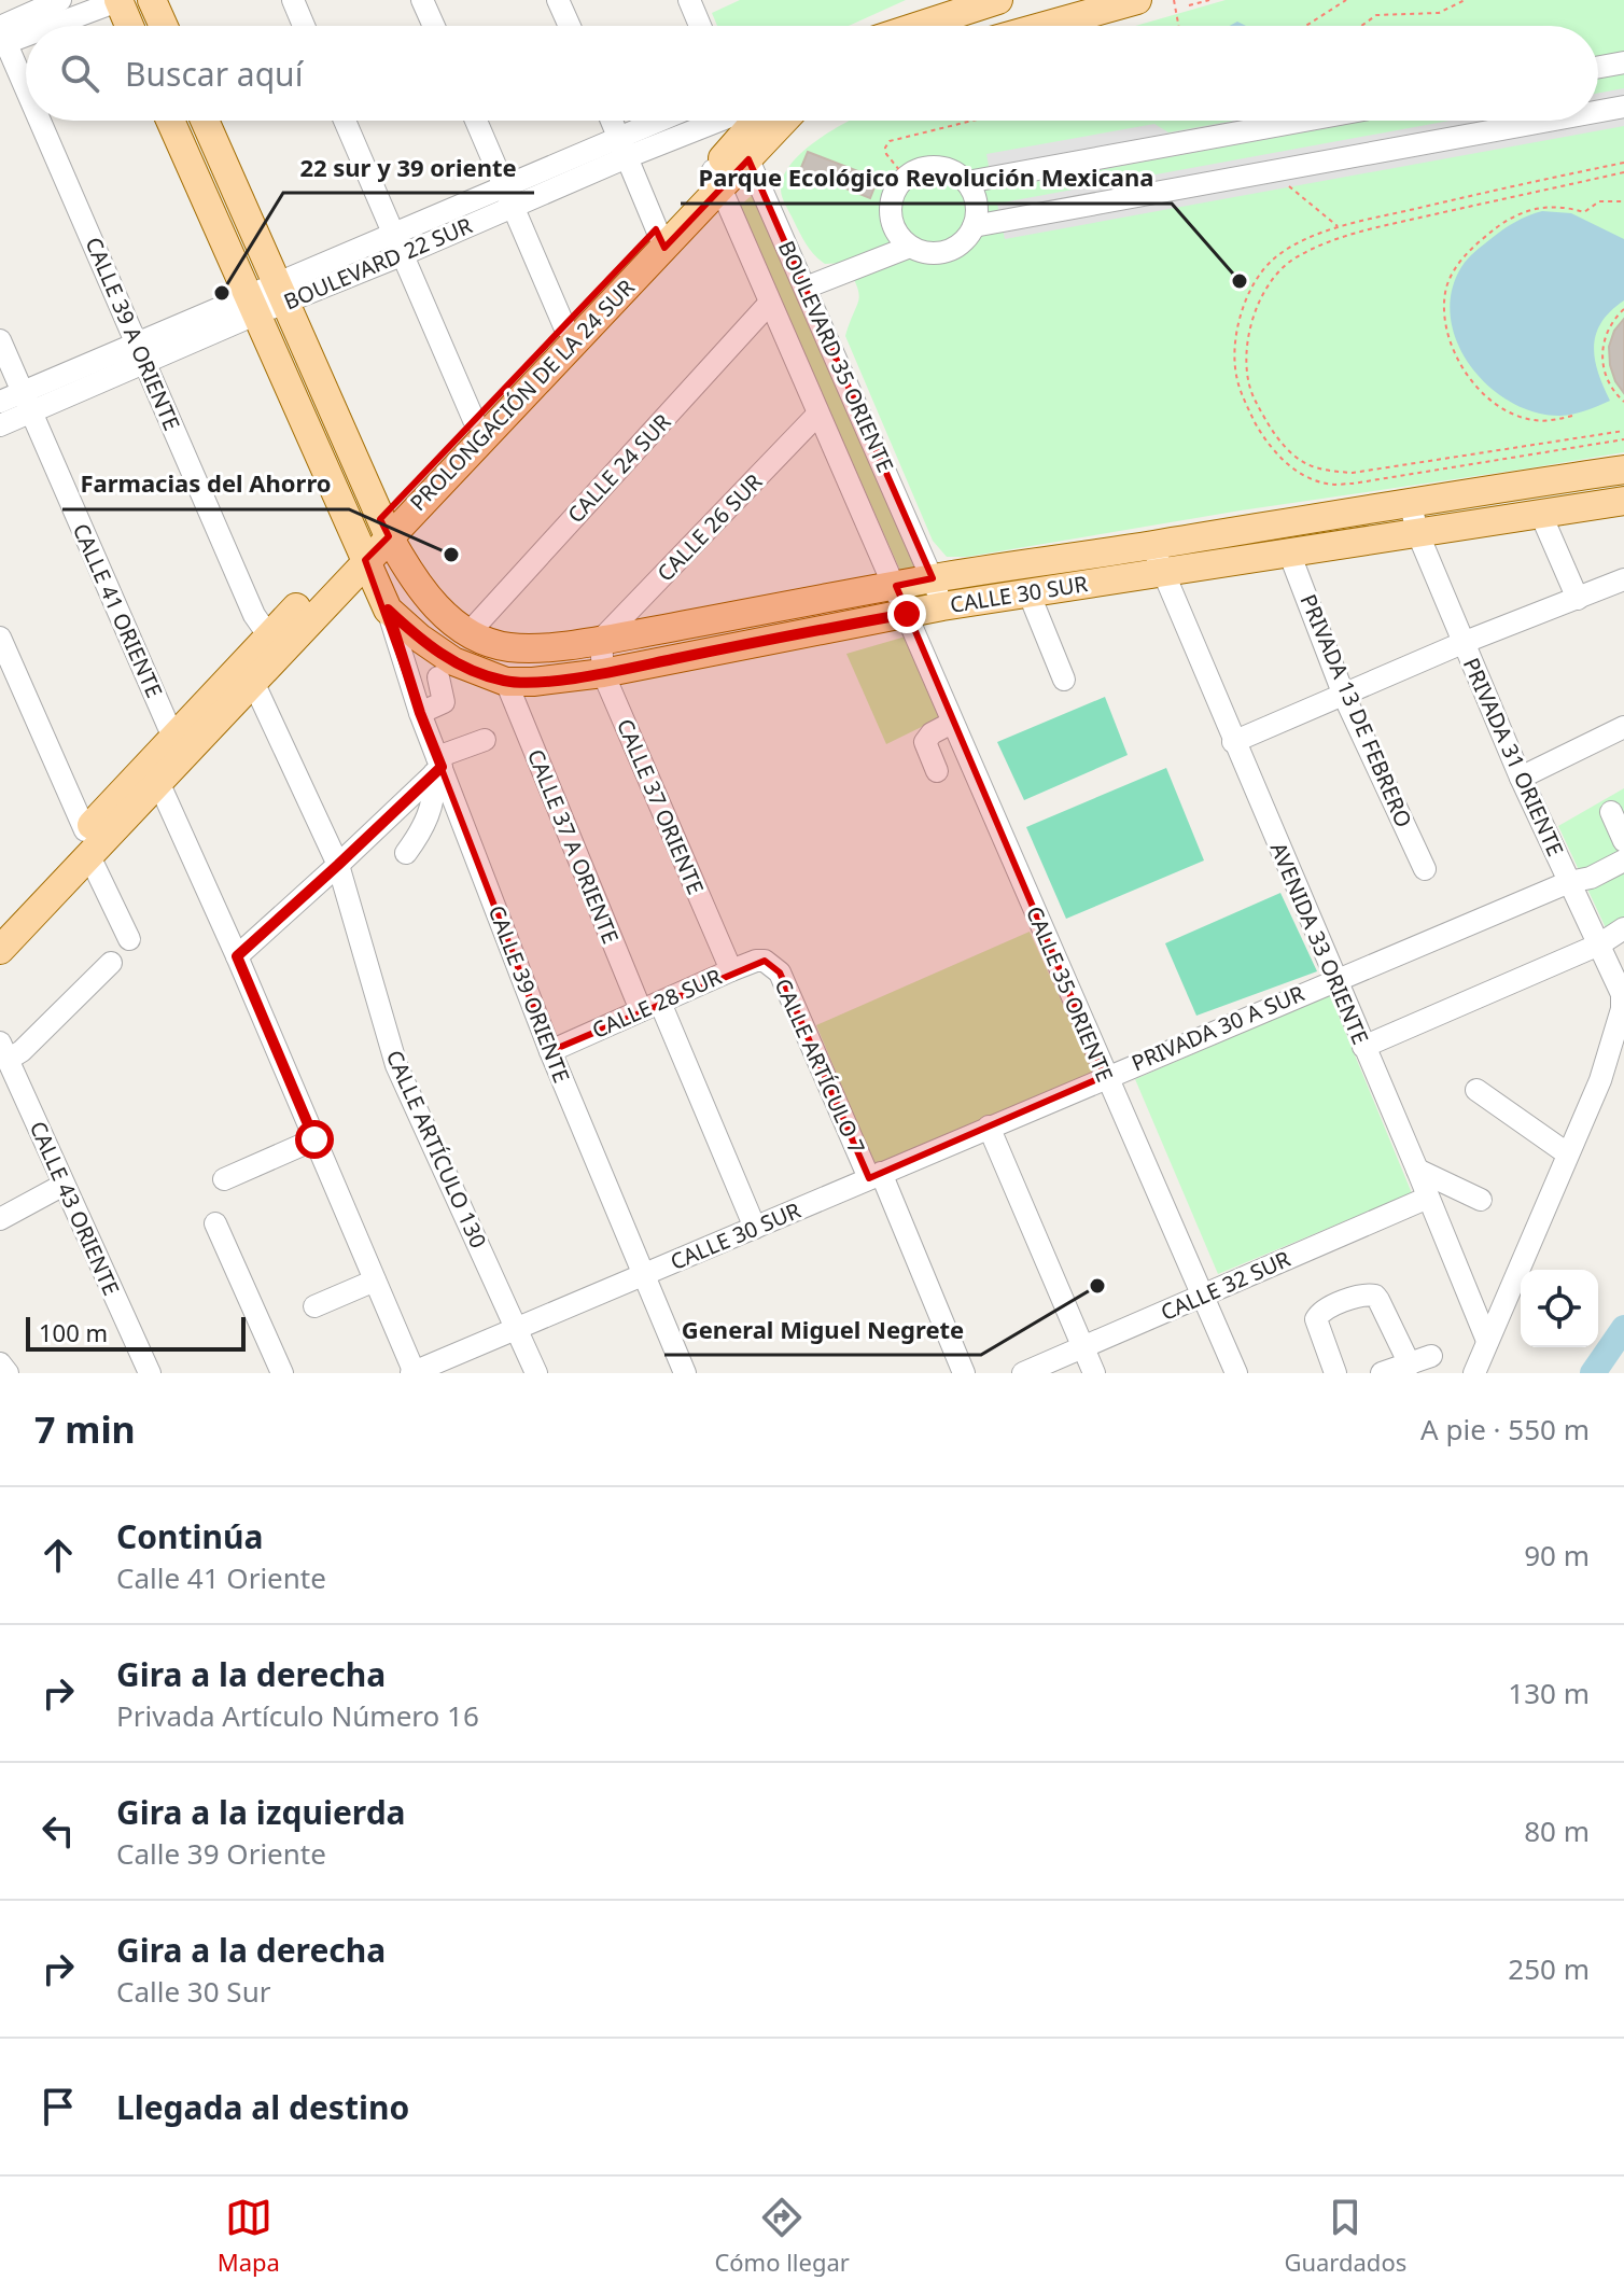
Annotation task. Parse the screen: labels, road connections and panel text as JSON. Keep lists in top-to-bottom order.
{
  "streets": {
    "main road": ["PROLONGACIÓN DE LA 24 SUR", "CALLE 30 SUR"],
    "street": [
      "BOULEVARD 22 SUR",
      "CALLE 39 A ORIENTE",
      "BOULEVARD 35 ORIENTE",
      "CALLE 24 SUR",
      "CALLE 26 SUR",
      "CALLE 41 ORIENTE",
      "PRIVADA 13 DE FEBRERO",
      "PRIVADA 31 ORIENTE",
      "CALLE 37 ORIENTE",
      "CALLE 37 A ORIENTE",
      "AVENIDA 33 ORIENTE",
      "CALLE 39 ORIENTE",
      "CALLE 35 ORIENTE",
      "CALLE 28 SUR",
      "PRIVADA 30 A SUR",
      "CALLE ARTÍCULO 7",
      "CALLE ARTÍCULO 130",
      "CALLE 43 ORIENTE",
      "CALLE 32 SUR"
    ]
  },
  "crossings": [
    ["BOULEVARD 22 SUR", "CALLE 39 A ORIENTE"],
    ["BOULEVARD 22 SUR", "BOULEVARD 35 ORIENTE"],
    ["BOULEVARD 22 SUR", "PROLONGACIÓN DE LA 24 SUR"],
    ["BOULEVARD 22 SUR", "CALLE 30 SUR"],
    ["BOULEVARD 22 SUR", "CALLE 41 ORIENTE"],
    ["CALLE 39 A ORIENTE", "PROLONGACIÓN DE LA 24 SUR"],
    ["BOULEVARD 35 ORIENTE", "PROLONGACIÓN DE LA 24 SUR"],
    ["BOULEVARD 35 ORIENTE", "CALLE 24 SUR"],
    ["BOULEVARD 35 ORIENTE", "CALLE 26 SUR"],
    ["BOULEVARD 35 ORIENTE", "CALLE 30 SUR"],
    ["BOULEVARD 35 ORIENTE", "CALLE 35 ORIENTE"],
    ["PROLONGACIÓN DE LA 24 SUR", "CALLE 30 SUR"],
    ["PROLONGACIÓN DE LA 24 SUR", "CALLE 41 ORIENTE"],
    ["PROLONGACIÓN DE LA 24 SUR", "CALLE ARTÍCULO 130"],
    ["CALLE 24 SUR", "CALLE 30 SUR"],
    ["CALLE 26 SUR", "CALLE 30 SUR"],
    ["CALLE 26 SUR", "CALLE 37 ORIENTE"],
    ["CALLE 30 SUR", "PRIVADA 13 DE FEBRERO"],
    ["CALLE 30 SUR", "PRIVADA 31 ORIENTE"],
    ["CALLE 30 SUR", "CALLE 37 ORIENTE"],
    ["CALLE 30 SUR", "CALLE 37 A ORIENTE"],
    ["CALLE 30 SUR", "AVENIDA 33 ORIENTE"],
    ["CALLE 30 SUR", "CALLE 39 ORIENTE"],
    ["CALLE 30 SUR", "CALLE 35 ORIENTE"],
    ["CALLE 30 SUR", "PRIVADA 30 A SUR"],
    ["CALLE 30 SUR", "CALLE ARTÍCULO 7"],
    ["CALLE 30 SUR", "CALLE ARTÍCULO 130"],
    ["PRIVADA 31 ORIENTE", "PRIVADA 30 A SUR"],
    ["CALLE 37 ORIENTE", "CALLE 28 SUR"],
    ["CALLE 37 A ORIENTE", "CALLE 28 SUR"],
    ["AVENIDA 33 ORIENTE", "PRIVADA 30 A SUR"],
    ["AVENIDA 33 ORIENTE", "CALLE 32 SUR"],
    ["CALLE 39 ORIENTE", "CALLE 28 SUR"],
    ["CALLE 35 ORIENTE", "PRIVADA 30 A SUR"],
    ["CALLE 35 ORIENTE", "CALLE 32 SUR"],
    ["CALLE 28 SUR", "CALLE ARTÍCULO 7"]
  ],
  "places": [
    "Parque Ecológico Revolución Mexicana",
    "22 sur y 39 oriente",
    "Farmacias del Ahorro",
    "General Miguel Negrete"
  ],
  "scale_bar": "100 m",
  "page": {
    "search": "Buscar aquí",
    "scale": "100 m",
    "heading": ["7 min", "A pie · 550 m"],
    "list": [
      ["Continúa", "Calle 41 Oriente", "90 m"],
      ["Gira a la derecha", "Privada Artículo Número 16", "130 m"],
      ["Gira a la izquierda", "Calle 39 Oriente", "80 m"],
      ["Gira a la derecha", "Calle 30 Sur", "250 m"],
      "Llegada al destino"
    ],
    "nav": ["Mapa", "Cómo llegar", "Guardados"]
  }
}
